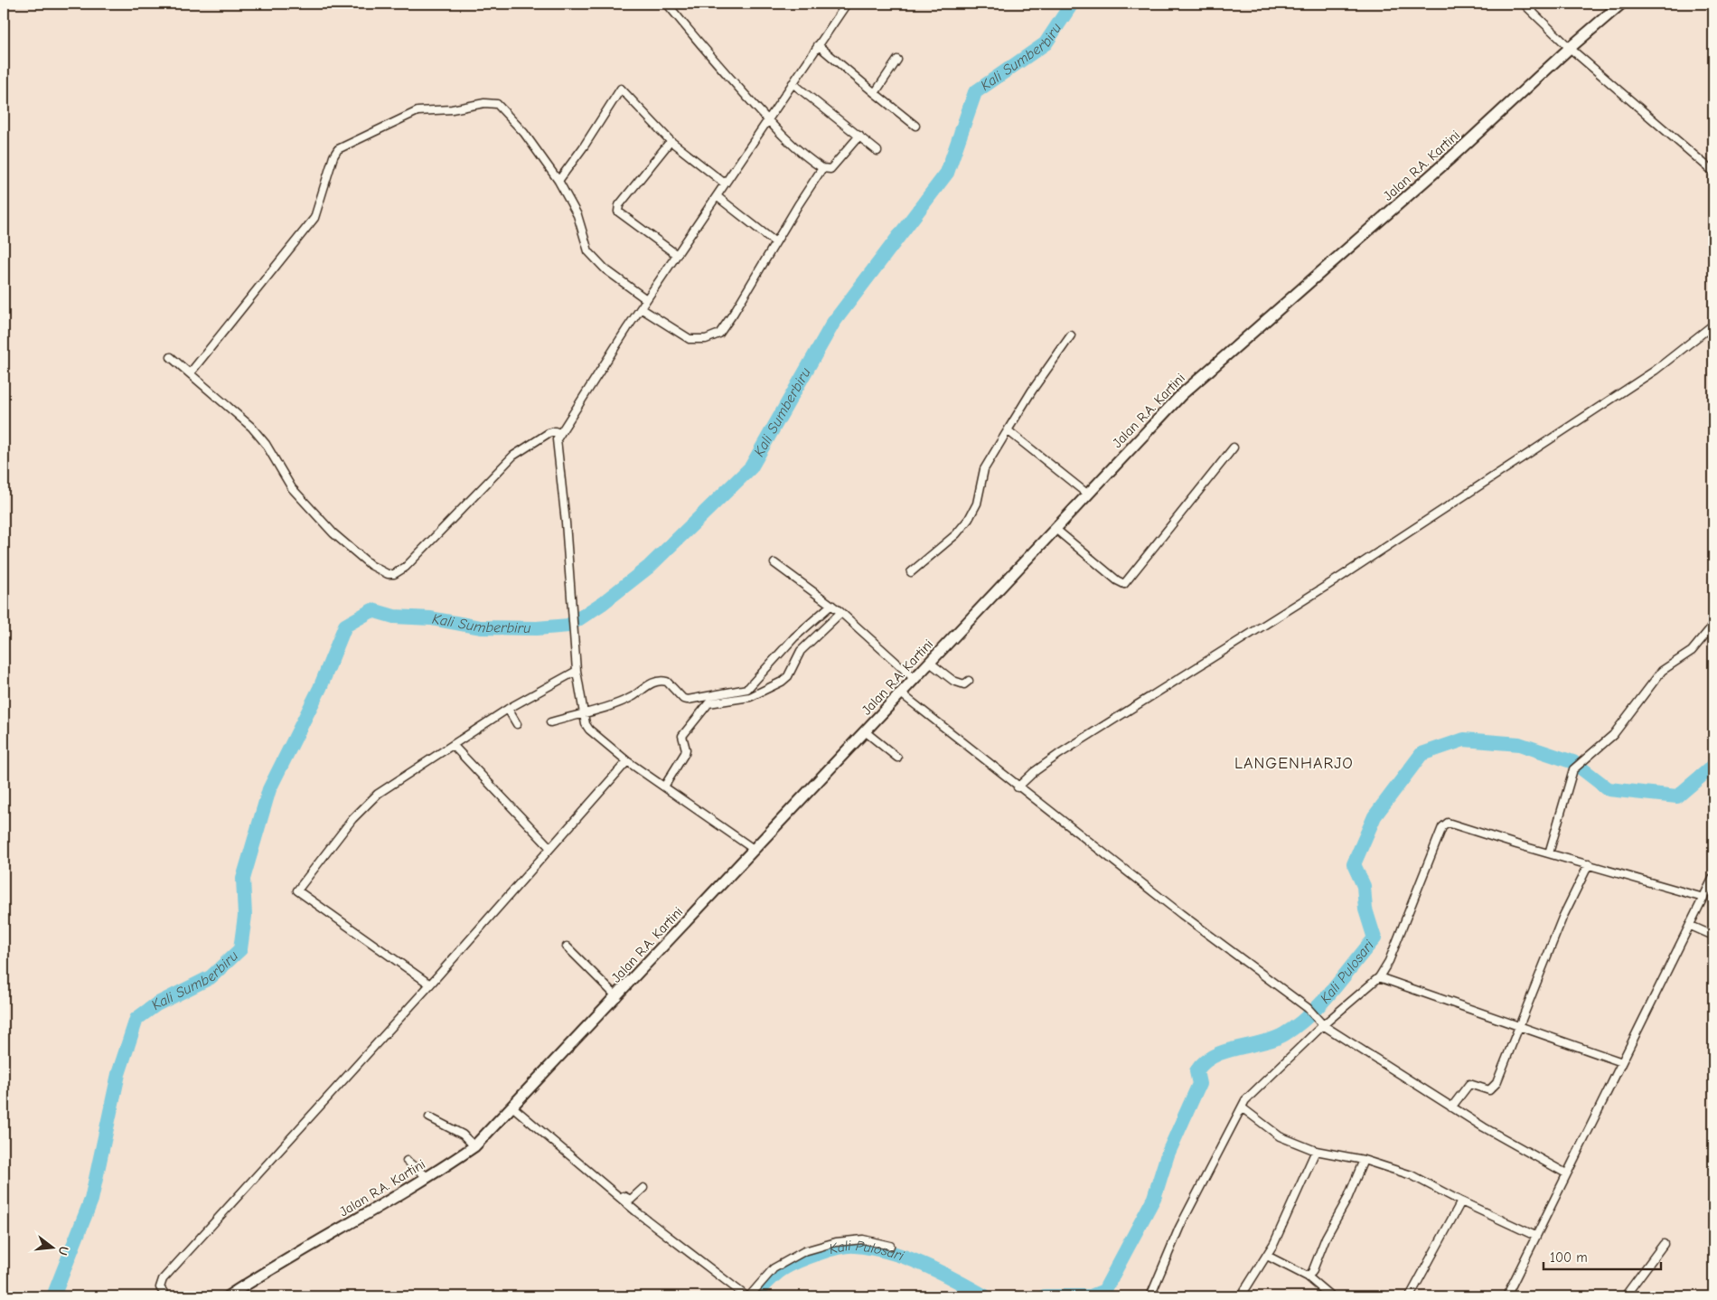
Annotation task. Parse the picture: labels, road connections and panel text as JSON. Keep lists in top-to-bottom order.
{
  "streets": {
    "main road": ["Jalan R.A. Kartini"]
  },
  "districts": ["LANGENHARJO"],
  "water": ["Kali Sumberbiru", "Kali Pulosari"],
  "scale_bar": "100 m",
  "north": "right"
}
